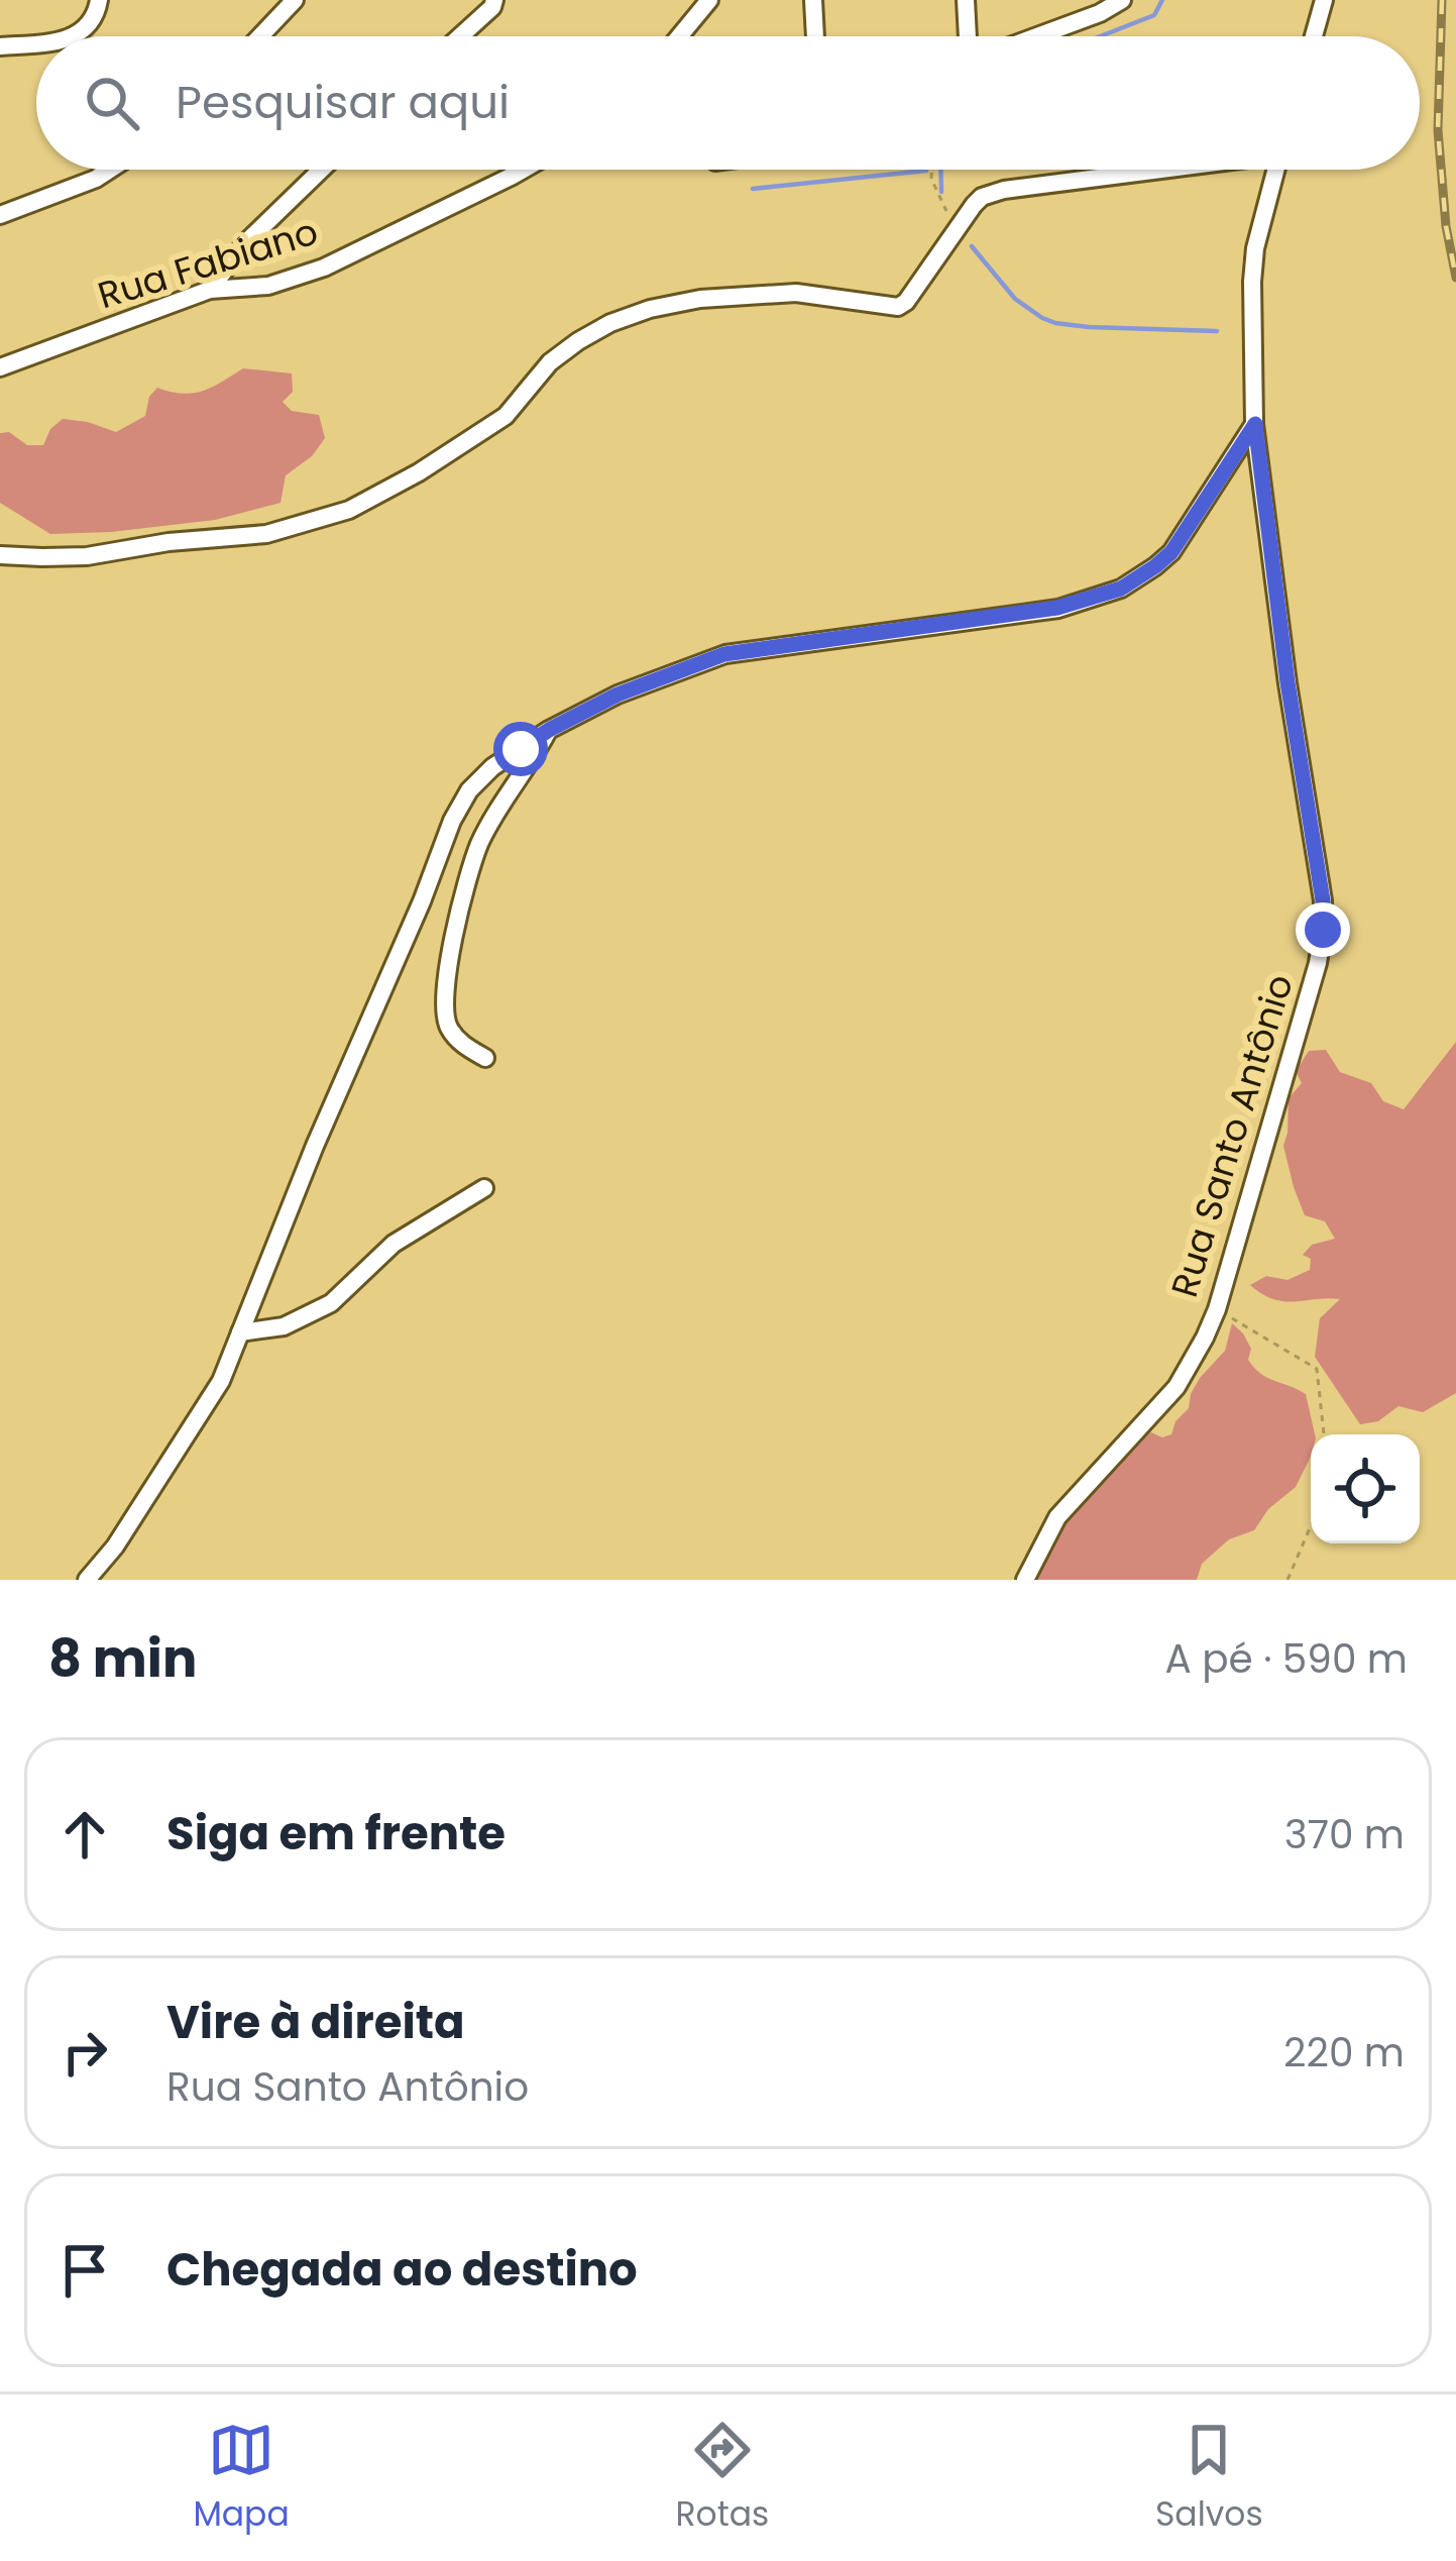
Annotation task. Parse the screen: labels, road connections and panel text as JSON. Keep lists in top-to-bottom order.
{
  "streets": {
    "street": ["Rua Fabiano", "Rua Santo Antônio"]
  },
  "page": {
    "search": "Pesquisar aqui",
    "heading": ["8 min", "A pé · 590 m"],
    "list": [
      ["Siga em frente", "370 m"],
      ["Vire à direita", "Rua Santo Antônio", "220 m"],
      "Chegada ao destino"
    ],
    "nav": ["Mapa", "Rotas", "Salvos"]
  }
}
